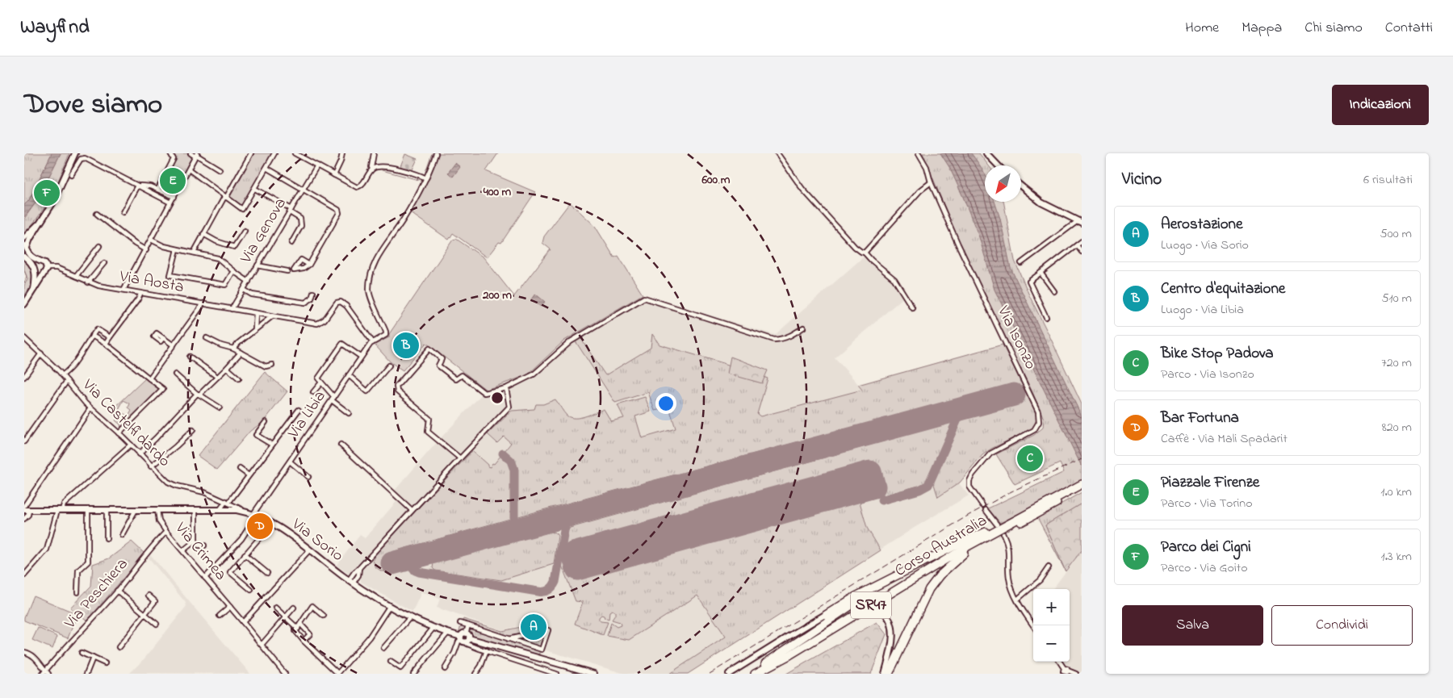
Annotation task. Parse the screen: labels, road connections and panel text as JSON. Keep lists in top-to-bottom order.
{
  "streets": {
    "highway": ["Corso Australia", "SR47"],
    "main road": ["Via Sorio"],
    "street": [
      "Via Genova",
      "Via Aosta",
      "Via Isonzo",
      "Via Libia",
      "Via Castelfidardo",
      "Via Crimea",
      "Via Peschiera"
    ]
  },
  "crossings": [
    ["Via Genova", "Via Aosta"],
    ["Via Aosta", "Via Libia"],
    ["Via Libia", "Via Sorio"],
    ["Via Libia", "Via Crimea"],
    ["Via Castelfidardo", "Via Sorio"],
    ["Via Sorio", "Via Crimea"],
    ["Via Crimea", "Via Peschiera"]
  ],
  "north": "bottom left",
  "page": {
    "header": "Wayfind",
    "nav": [
      "Home",
      "Mappa",
      "Chi siamo",
      "Contatti"
    ],
    "title": "Dove siamo",
    "buttons": [
      "Indicazioni",
      ["Salva", "Condividi"]
    ],
    "heading": ["Vicino", "6 risultati"],
    "pins": [
      "E",
      "F",
      "B",
      "C",
      "D",
      "A"
    ],
    "list": [
      {
        "mark": "A",
        "name": "Aerostazione",
        "note": "Luogo · Via Sorio",
        "value": "500 m"
      },
      {
        "mark": "B",
        "name": "Centro d'equitazione",
        "note": "Luogo · Via Libia",
        "value": "510 m"
      },
      {
        "mark": "C",
        "name": "Bike Stop Padova",
        "note": "Parco · Via Isonzo",
        "value": "720 m"
      },
      {
        "mark": "D",
        "name": "Bar Fortuna",
        "note": "Caffè · Via Mali Spadarit",
        "value": "820 m"
      },
      {
        "mark": "E",
        "name": "Piazzale Firenze",
        "note": "Parco · Via Torino",
        "value": "1.0 km"
      },
      {
        "mark": "F",
        "name": "Parco dei Cigni",
        "note": "Parco · Via Goito",
        "value": "1.3 km"
      }
    ],
    "map_buttons": ["+", "−"]
  },
  "rings": ["600 m", "400 m", "200 m"]
}
